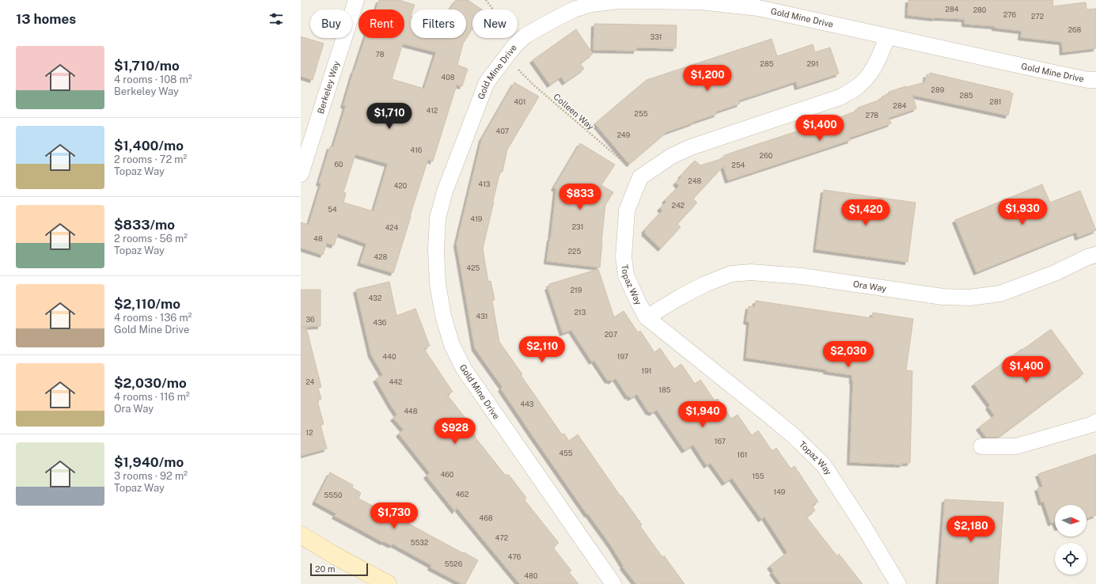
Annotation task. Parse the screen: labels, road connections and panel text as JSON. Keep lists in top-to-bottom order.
{
  "streets": {
    "street": [
      "Gold Mine Drive",
      "Berkeley Way",
      "Topaz Way",
      "Ora Way"
    ],
    "path": ["Colleen Way"]
  },
  "crossings": [
    ["Gold Mine Drive", "Colleen Way"],
    ["Colleen Way", "Topaz Way"],
    ["Topaz Way", "Ora Way"]
  ],
  "house_numbers": [
    "284",
    "280",
    "276",
    "272",
    "268",
    "331",
    "78",
    "285",
    "291",
    "408",
    "289",
    "285",
    "401",
    "281",
    "284",
    "412",
    "255",
    "278",
    "407",
    "249",
    "416",
    "260",
    "60",
    "254",
    "248",
    "413",
    "420",
    "242",
    "54",
    "419",
    "231",
    "424",
    "48",
    "225",
    "428",
    "425",
    "219",
    "432",
    "213",
    "431",
    "36",
    "436",
    "207",
    "440",
    "197",
    "191",
    "24",
    "442",
    "185",
    "443",
    "448",
    "12",
    "167",
    "455",
    "161",
    "460",
    "155",
    "149",
    "462",
    "5550",
    "468",
    "472",
    "5532",
    "476",
    "5526",
    "480"
  ],
  "scale_bar": "20 m",
  "north": "right",
  "page": {
    "heading": "13 homes",
    "chip": [
      "Buy",
      "Rent",
      "Filters",
      "New"
    ],
    "list": [
      {
        "name": "$1,710/mo",
        "note": "4 rooms · 108 m² · Berkeley Way"
      },
      {
        "name": "$1,400/mo",
        "note": "2 rooms · 72 m² · Topaz Way"
      },
      {
        "name": "$833/mo",
        "note": "2 rooms · 56 m² · Topaz Way"
      },
      {
        "name": "$2,110/mo",
        "note": "4 rooms · 136 m² · Gold Mine Drive"
      },
      {
        "name": "$2,030/mo",
        "note": "4 rooms · 116 m² · Ora Way"
      },
      {
        "name": "$1,940/mo",
        "note": "3 rooms · 92 m² · Topaz Way"
      }
    ],
    "price": [
      "$1,200",
      "$1,710",
      "$1,400",
      "$833",
      "$1,930",
      "$1,420",
      "$2,110",
      "$2,030",
      "$1,400",
      "$1,940",
      "$928",
      "$1,730",
      "$2,180"
    ],
    "scale": "20 m"
  }
}
